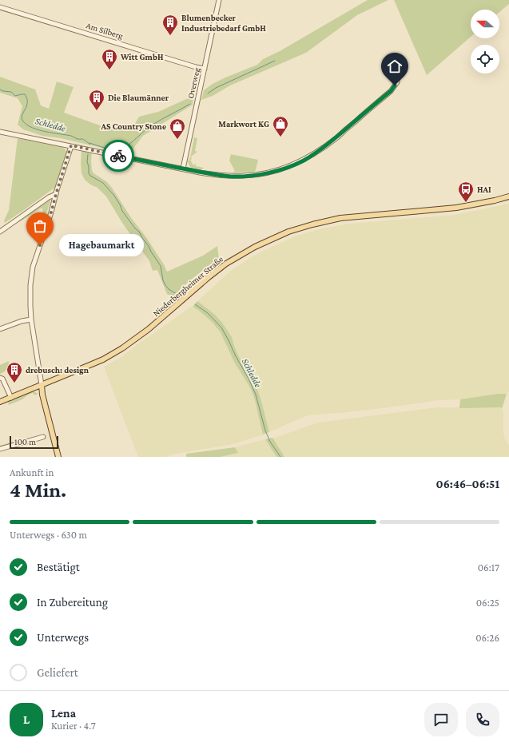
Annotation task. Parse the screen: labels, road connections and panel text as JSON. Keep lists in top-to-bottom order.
{
  "streets": {
    "main road": ["Niederbergheimer Straße"],
    "street": ["Am Silberg", "Overweg"]
  },
  "crossings": [
    ["Am Silberg", "Overweg"]
  ],
  "water": ["Schledde"],
  "places": {
    "building": [
      "Blumenbecker Industriebedarf GmbH",
      "Witt GmbH",
      "Die Blaumänner",
      "drebusch: design"
    ],
    "shop": ["Markwort KG", "AS Country Stone"],
    "bus stop": ["HAI"],
    "other": ["Hagebaumarkt"]
  },
  "scale_bar": "100 m",
  "north": "left",
  "page": {
    "bubble": "Hagebaumarkt",
    "scale": "100 m",
    "heading": ["4 Min.", "Ankunft in", "06:46–06:51"],
    "panel": ["Lena", "Kurier · 4.7"],
    "bar": "Unterwegs · 630 m",
    "list": [
      ["Bestätigt", "06:17"],
      ["In Zubereitung", "06:25"],
      ["Unterwegs", "06:26"],
      "Geliefert"
    ],
    "round": "L"
  }
}
